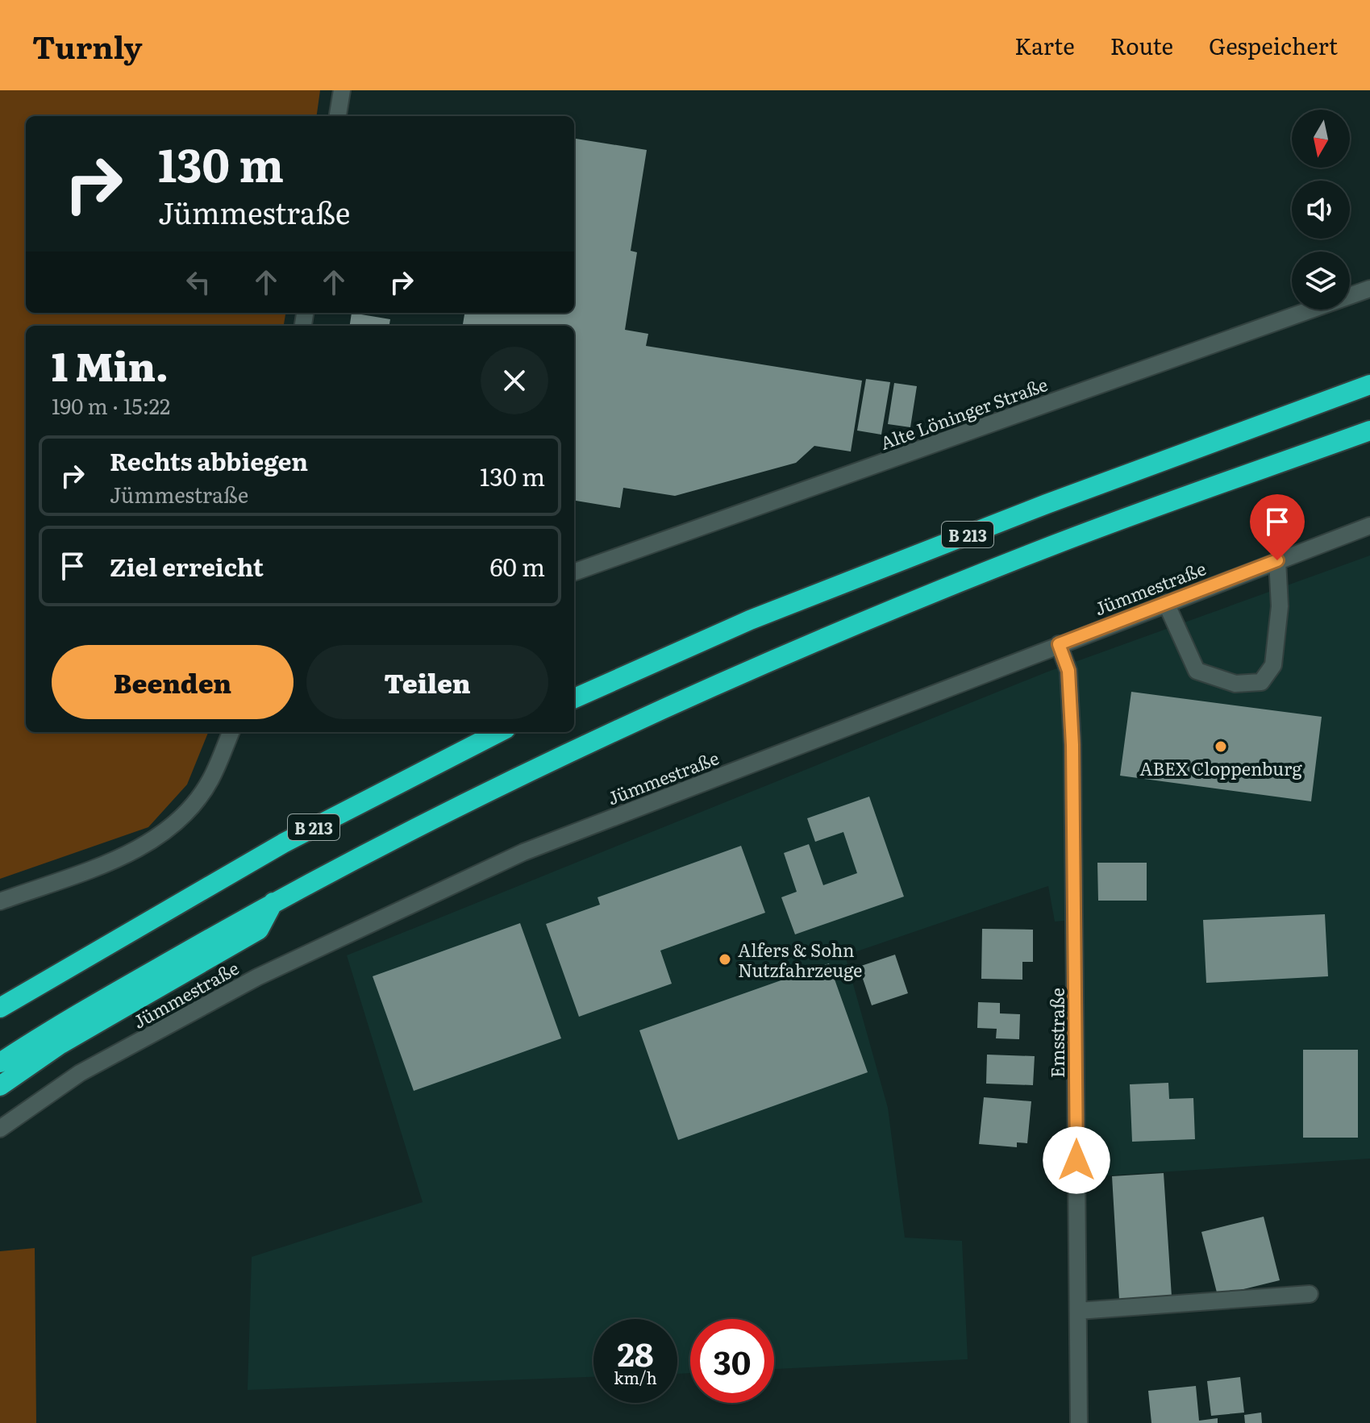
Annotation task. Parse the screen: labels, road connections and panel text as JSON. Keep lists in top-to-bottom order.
{
  "streets": {
    "highway": ["B 213"],
    "street": ["Alte Löninger Straße", "Jümmestraße", "Emsstraße"]
  },
  "crossings": [
    ["Jümmestraße", "Emsstraße"]
  ],
  "places": ["ABEX Cloppenburg", "Alfers & Sohn Nutzfahrzeuge"],
  "north": "bottom",
  "page": {
    "header": "Turnly",
    "nav": ["Karte", "Route", "Gespeichert"],
    "turn": ["130 m", "Jümmestraße"],
    "heading": ["1 Min.", "190 m · 15:22"],
    "list": [
      {
        "name": "Rechts abbiegen",
        "note": "Jümmestraße",
        "value": "130 m"
      },
      {
        "name": "Ziel erreicht",
        "value": "60 m"
      }
    ],
    "buttons": ["Beenden", "Teilen"],
    "speed": "28 km/h",
    "limit": "30"
  }
}
